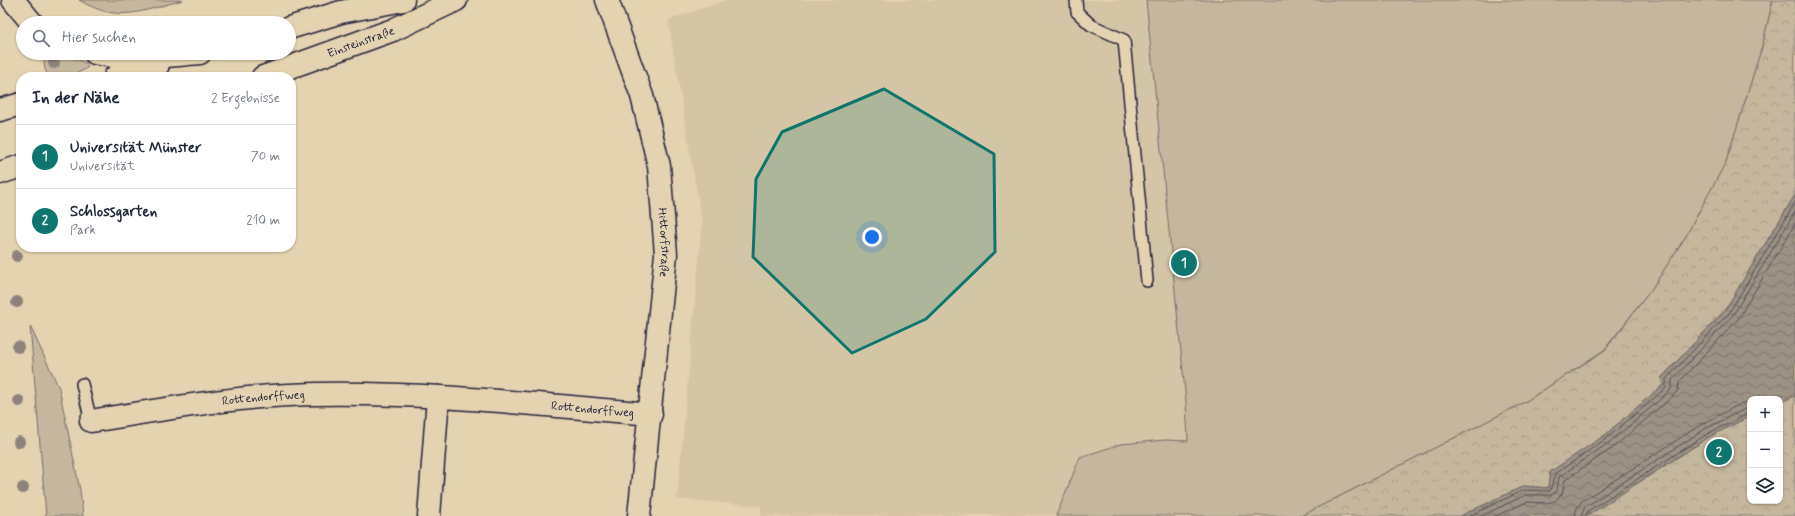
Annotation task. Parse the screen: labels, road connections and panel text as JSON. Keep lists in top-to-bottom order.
{
  "streets": {
    "street": ["Einsteinstraße", "Hittorfstraße", "Rottendorffweg"]
  },
  "crossings": [
    ["Hittorfstraße", "Rottendorffweg"]
  ],
  "page": {
    "search": "Hier suchen",
    "heading": ["In der Nähe", "2 Ergebnisse"],
    "list": [
      {
        "mark": "1",
        "name": "Universität Münster",
        "note": "Universität",
        "value": "70 m"
      },
      {
        "mark": "2",
        "name": "Schlossgarten",
        "note": "Park",
        "value": "210 m"
      }
    ],
    "pins": ["1", "2"],
    "map_buttons": ["+", "−"]
  }
}
